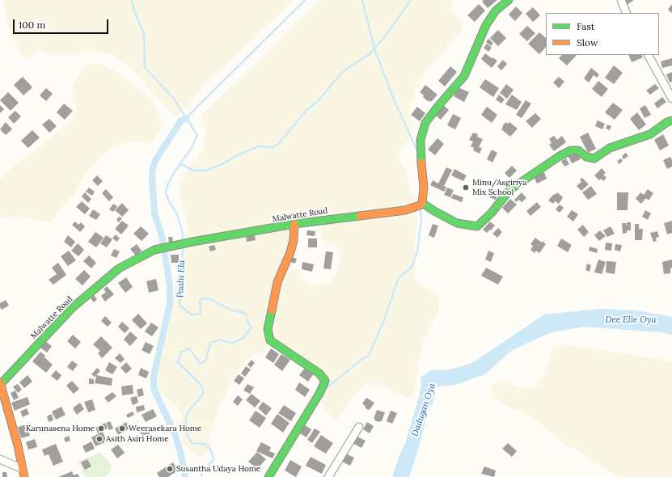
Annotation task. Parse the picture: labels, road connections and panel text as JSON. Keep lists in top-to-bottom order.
{
  "streets": {
    "street": ["Malwatte Road"]
  },
  "water": ["Paalu Ela", "Dee Elle Oya", "Dadugan Oya"],
  "places": [
    "Minu/Asgiriya Mix School",
    "Karunasena Home",
    "Weerasekara Home",
    "Asith Asiri Home",
    "Susantha Udaya Home"
  ],
  "legend": ["Fast", "Slow"],
  "scale_bar": "100 m"
}
